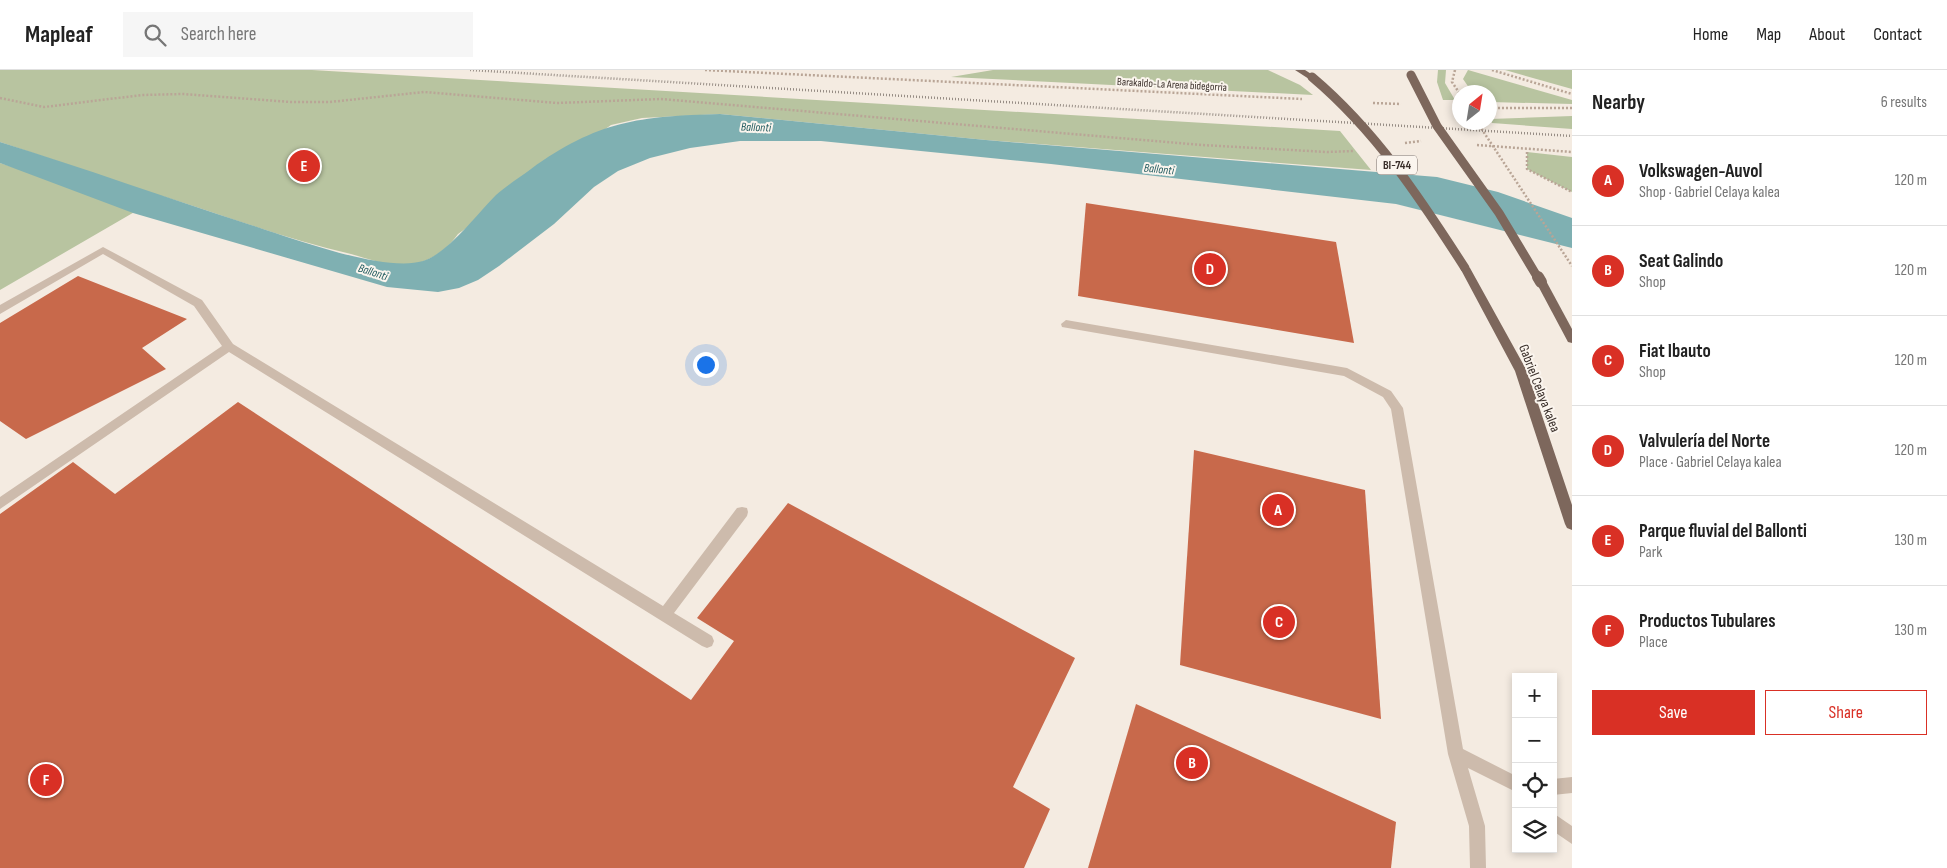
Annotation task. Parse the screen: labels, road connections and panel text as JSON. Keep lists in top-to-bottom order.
{
  "streets": {
    "main road": ["BI-744", "Gabriel Celaya kalea"],
    "path": ["Barakaldo-La Arena bidegorria"]
  },
  "water": ["Ballonti"],
  "north": "top right",
  "page": {
    "header": "Mapleaf",
    "search": "Search here",
    "nav": [
      "Home",
      "Map",
      "About",
      "Contact"
    ],
    "heading": ["Nearby", "6 results"],
    "list": [
      {
        "mark": "A",
        "name": "Volkswagen-Auvol",
        "note": "Shop · Gabriel Celaya kalea",
        "value": "120 m"
      },
      {
        "mark": "B",
        "name": "Seat Galindo",
        "note": "Shop",
        "value": "120 m"
      },
      {
        "mark": "C",
        "name": "Fiat Ibauto",
        "note": "Shop",
        "value": "120 m"
      },
      {
        "mark": "D",
        "name": "Valvulería del Norte",
        "note": "Place · Gabriel Celaya kalea",
        "value": "120 m"
      },
      {
        "mark": "E",
        "name": "Parque fluvial del Ballonti",
        "note": "Park",
        "value": "130 m"
      },
      {
        "mark": "F",
        "name": "Productos Tubulares",
        "note": "Place",
        "value": "130 m"
      }
    ],
    "pins": [
      "E",
      "D",
      "A",
      "C",
      "B",
      "F"
    ],
    "map_buttons": ["+", "−"],
    "buttons": ["Save", "Share"]
  }
}
